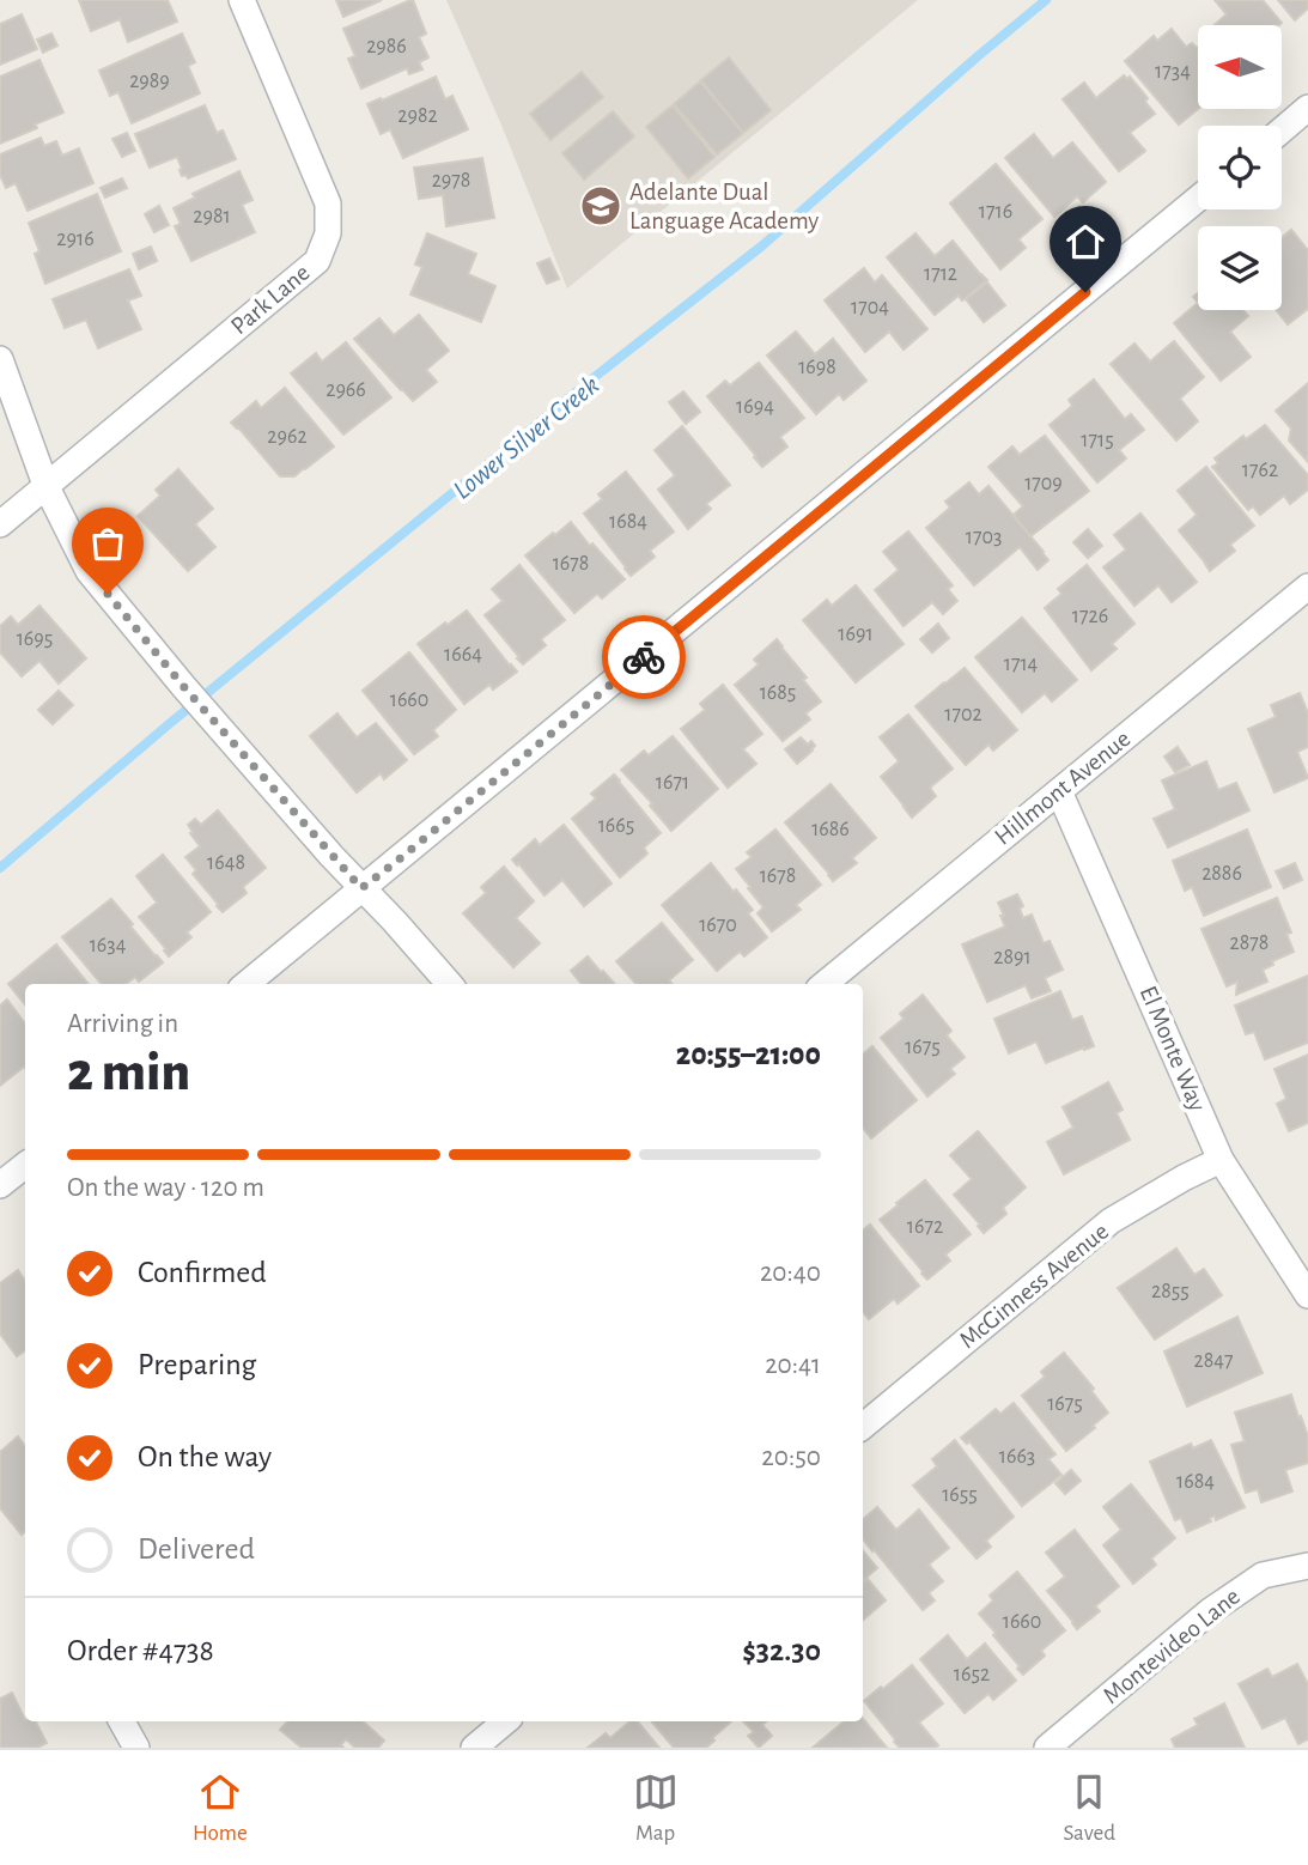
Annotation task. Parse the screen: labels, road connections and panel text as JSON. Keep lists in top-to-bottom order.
{
  "streets": {
    "street": [
      "Park Lane",
      "Hillmont Avenue",
      "El Monte Way",
      "McGinness Avenue",
      "Montevideo Lane"
    ]
  },
  "crossings": [
    ["Hillmont Avenue", "El Monte Way"],
    ["El Monte Way", "McGinness Avenue"]
  ],
  "water": ["Lower Silver Creek"],
  "places": {
    "school or university": ["Adelante Dual Language Academy"]
  },
  "house_numbers": [
    "2986",
    "1734",
    "2989",
    "2982",
    "2978",
    "1716",
    "2981",
    "2916",
    "1712",
    "1704",
    "1698",
    "2966",
    "1694",
    "2962",
    "1715",
    "1762",
    "1709",
    "1684",
    "1703",
    "1678",
    "1726",
    "1691",
    "1695",
    "1664",
    "1714",
    "1685",
    "1660",
    "1702",
    "1671",
    "1665",
    "1686",
    "1648",
    "2886",
    "1678",
    "1670",
    "2878",
    "1634",
    "2891",
    "1675",
    "1672",
    "2855",
    "2847",
    "1675",
    "1663",
    "1684",
    "1655",
    "1660",
    "1652"
  ],
  "north": "left",
  "page": {
    "heading": ["2 min", "Arriving in", "20:55–21:00"],
    "panel": ["Order #4738", "$32.30"],
    "bar": "On the way · 120 m",
    "list": [
      ["Confirmed", "20:40"],
      ["Preparing", "20:41"],
      ["On the way", "20:50"],
      "Delivered"
    ],
    "tabs": ["Home", "Map", "Saved"]
  }
}
